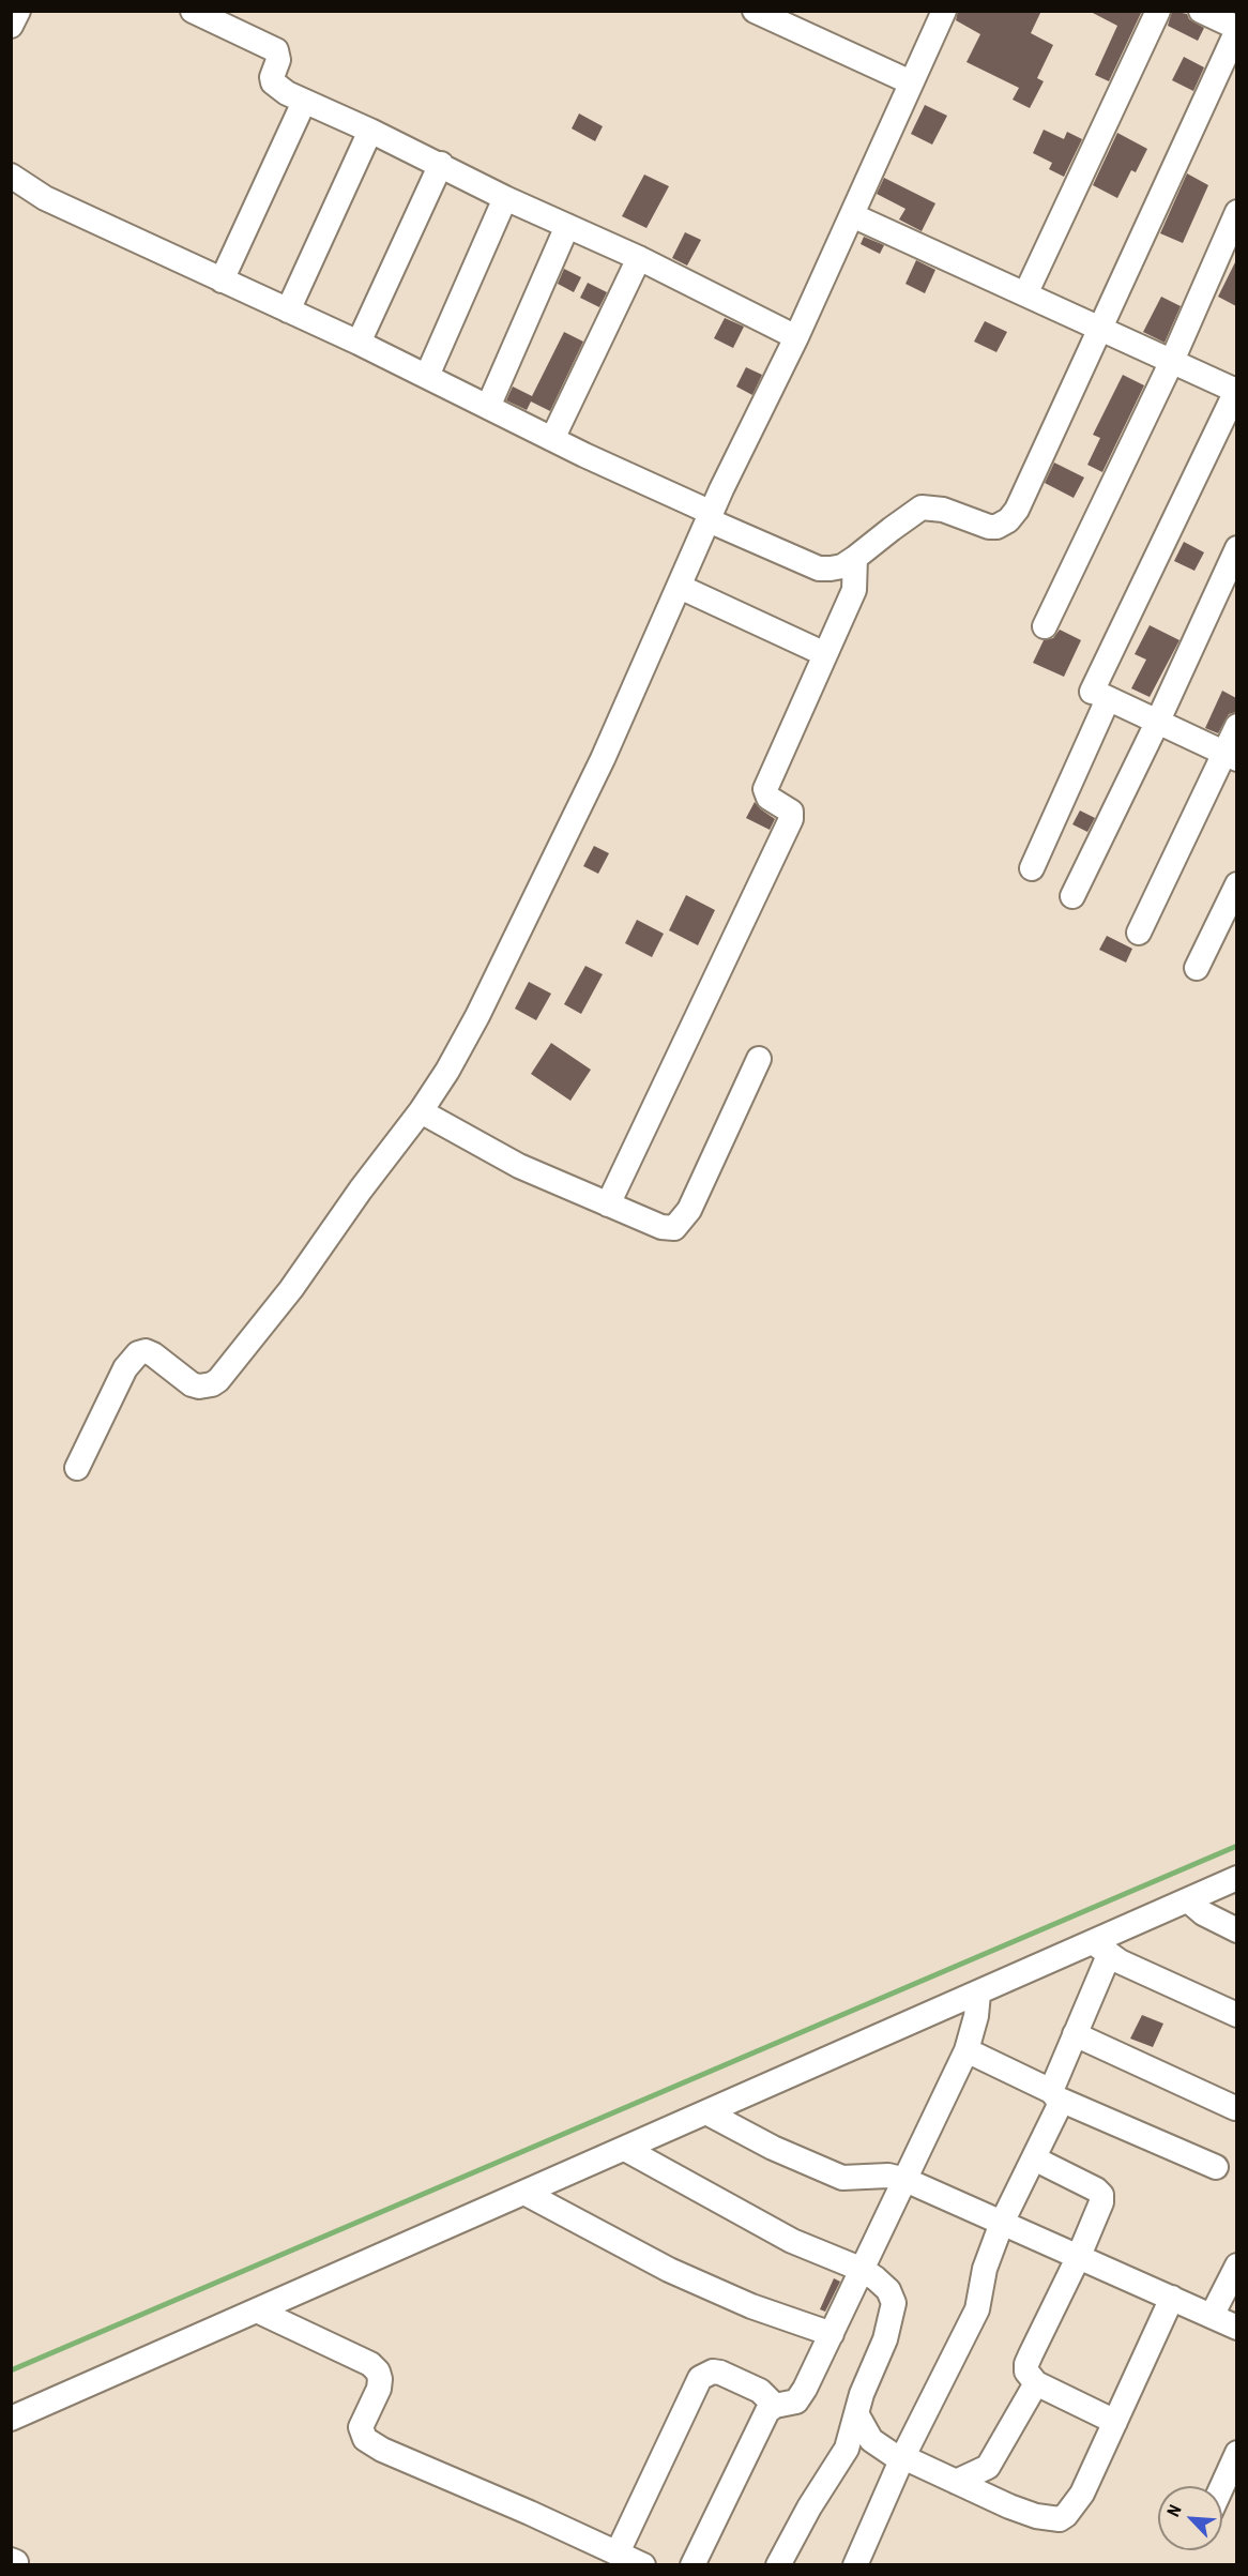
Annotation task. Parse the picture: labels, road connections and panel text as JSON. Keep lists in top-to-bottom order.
{
  "north": "top left"
}
